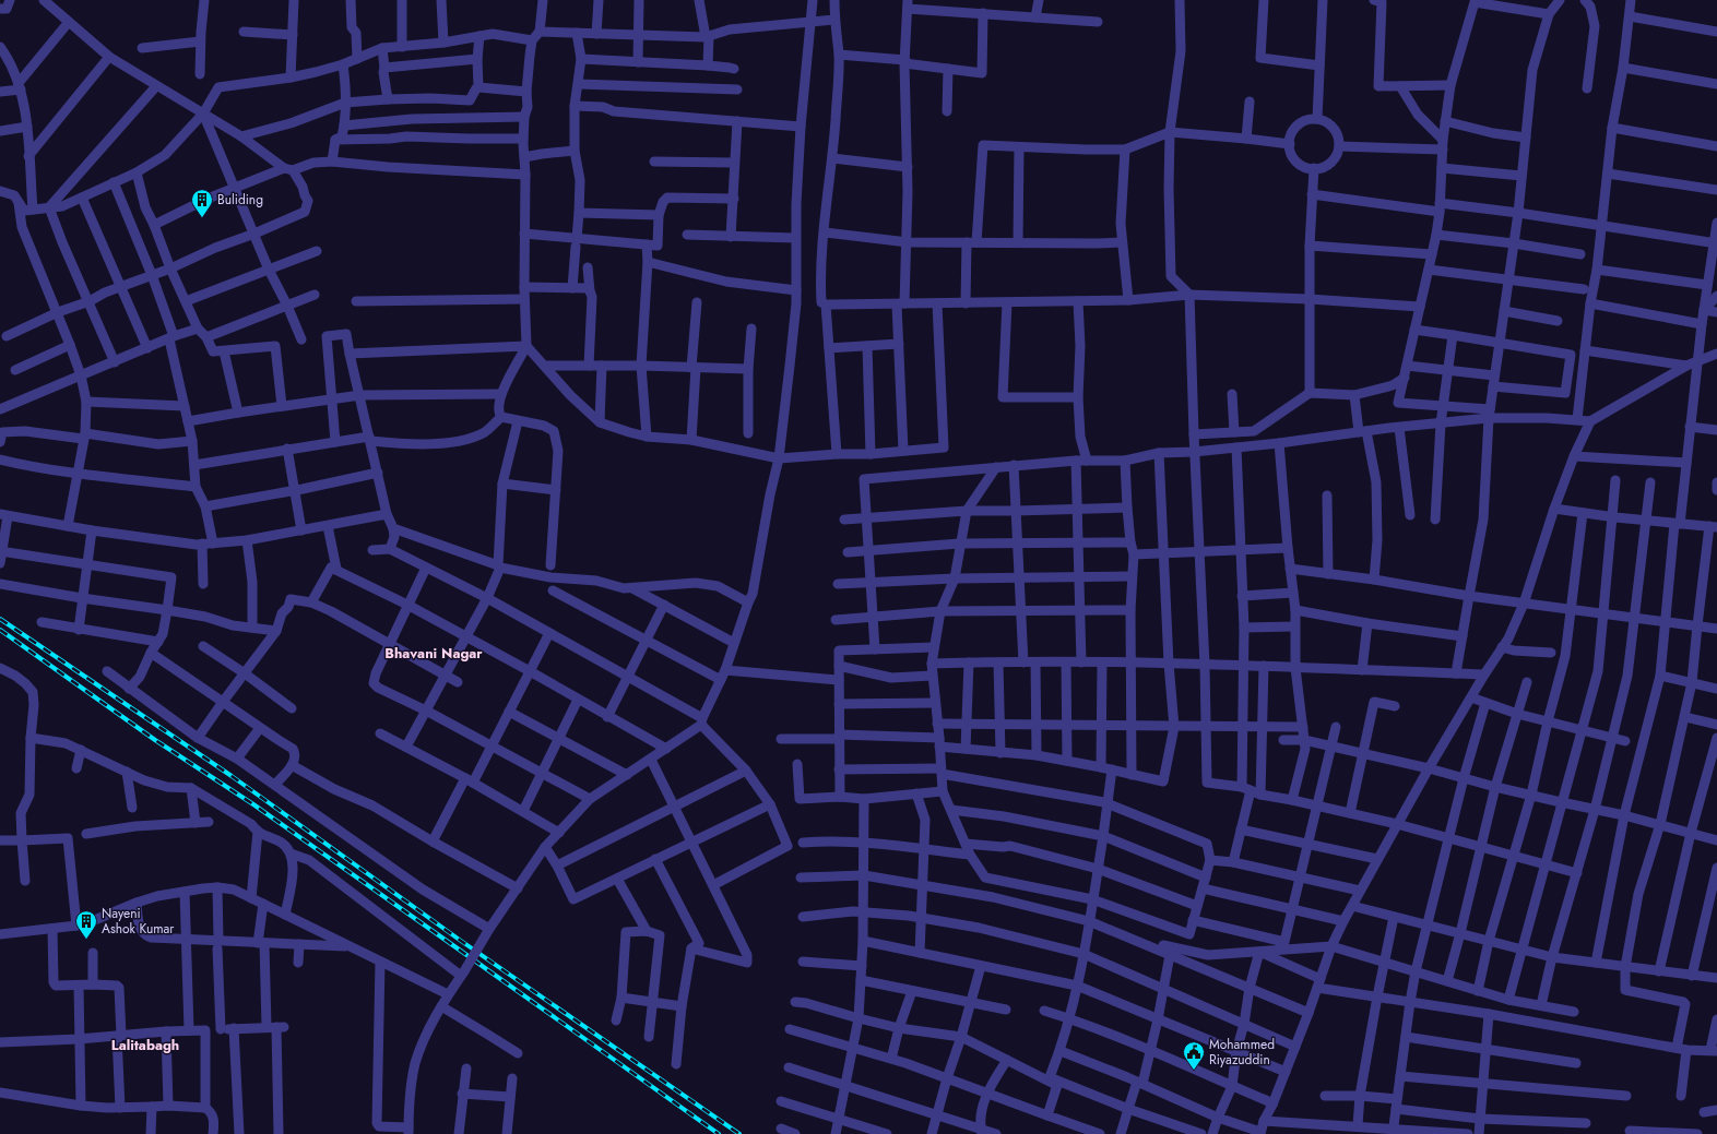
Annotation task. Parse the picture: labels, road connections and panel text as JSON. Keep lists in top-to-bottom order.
{
  "districts": ["Bhavani Nagar", "Lalitabagh"],
  "places": {
    "building": ["Buliding", "Nayeni Ashok Kumar"],
    "public building": ["Mohammed Riyazuddin"]
  }
}
